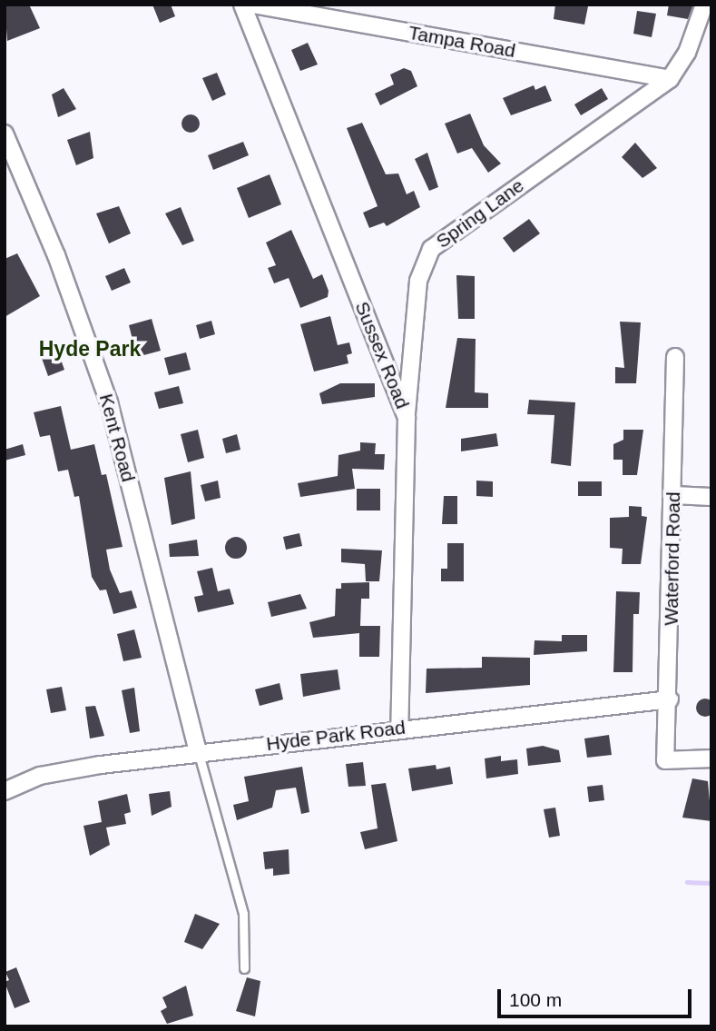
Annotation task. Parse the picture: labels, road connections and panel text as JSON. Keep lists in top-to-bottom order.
{
  "streets": {
    "street": [
      "Tampa Road",
      "Spring Lane",
      "Sussex Road",
      "Kent Road",
      "Waterford Road",
      "Hyde Park Road"
    ]
  },
  "crossings": [
    ["Tampa Road", "Spring Lane"],
    ["Spring Lane", "Sussex Road"],
    ["Sussex Road", "Hyde Park Road"],
    ["Kent Road", "Hyde Park Road"],
    ["Waterford Road", "Hyde Park Road"]
  ],
  "districts": ["Hyde Park"],
  "scale_bar": "100 m"
}
